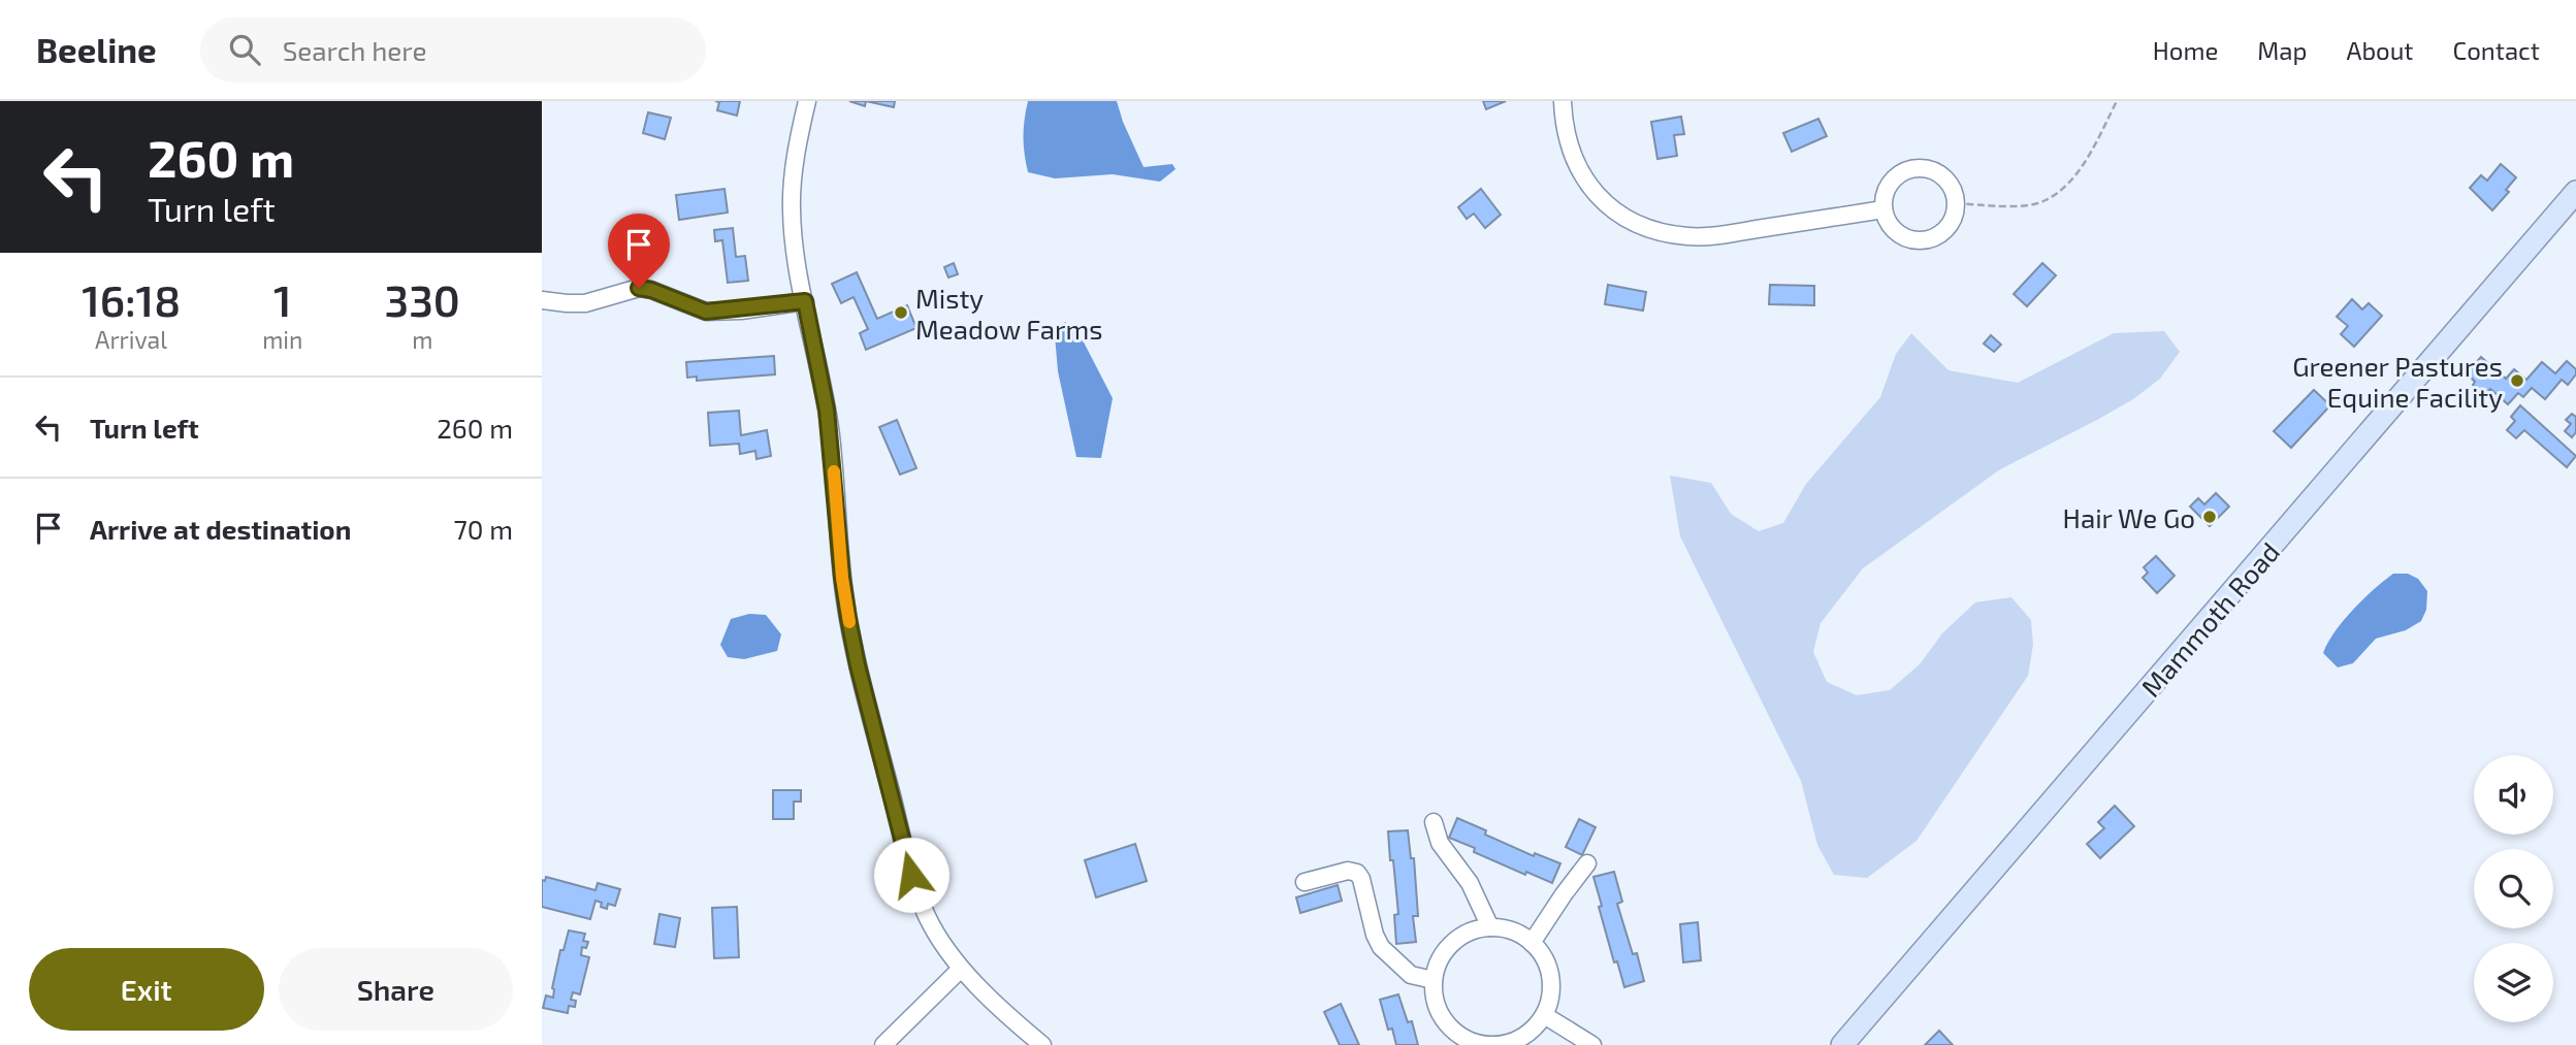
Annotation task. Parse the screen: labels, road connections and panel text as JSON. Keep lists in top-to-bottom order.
{
  "streets": {
    "main road": ["Mammoth Road"]
  },
  "places": ["Misty Meadow Farms", "Greener Pastures Equine Facility", "Hair We Go"],
  "page": {
    "header": "Beeline",
    "search": "Search here",
    "nav": [
      "Home",
      "Map",
      "About",
      "Contact"
    ],
    "turn": ["260 m", "Turn left"],
    "eta": [
      "16:18",
      "Arrival",
      "1",
      "min",
      "330",
      "m"
    ],
    "list": [
      {
        "name": "Turn left",
        "value": "260 m"
      },
      {
        "name": "Arrive at destination",
        "value": "70 m"
      }
    ],
    "buttons": ["Exit", "Share"]
  }
}
